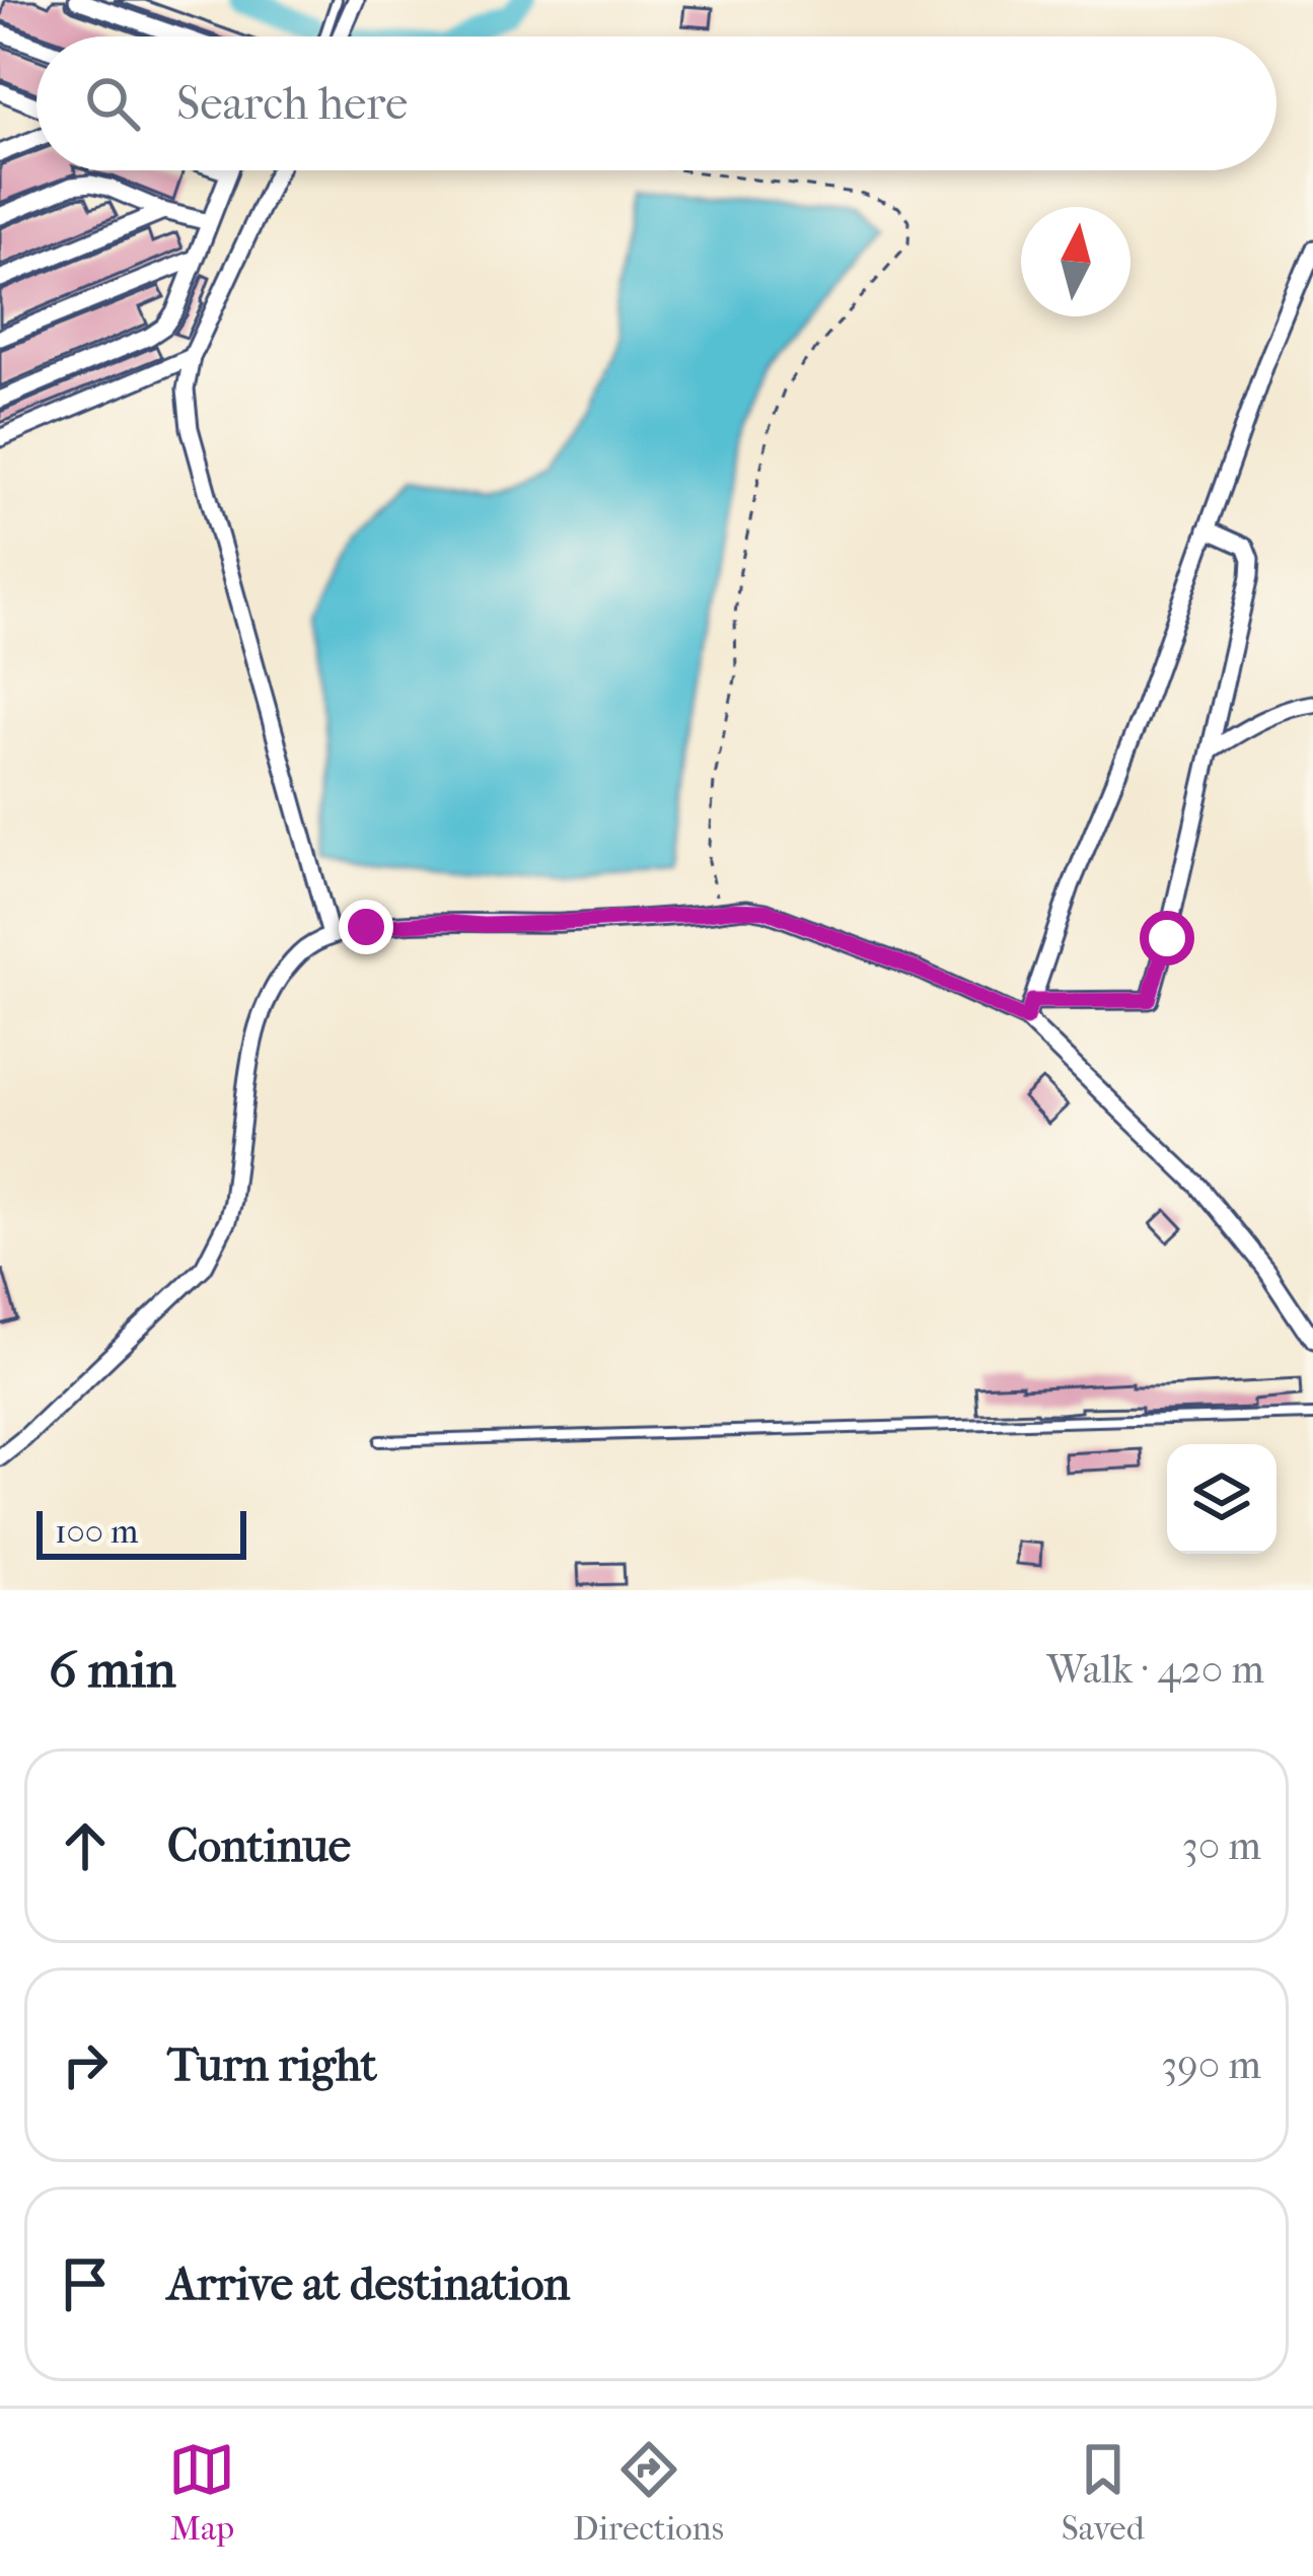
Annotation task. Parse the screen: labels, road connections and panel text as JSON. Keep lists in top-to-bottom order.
{
  "scale_bar": "100 m",
  "north": "top",
  "page": {
    "search": "Search here",
    "scale": "100 m",
    "heading": ["6 min", "Walk · 420 m"],
    "list": [
      ["Continue", "30 m"],
      ["Turn right", "390 m"],
      "Arrive at destination"
    ],
    "nav": ["Map", "Directions", "Saved"]
  }
}
